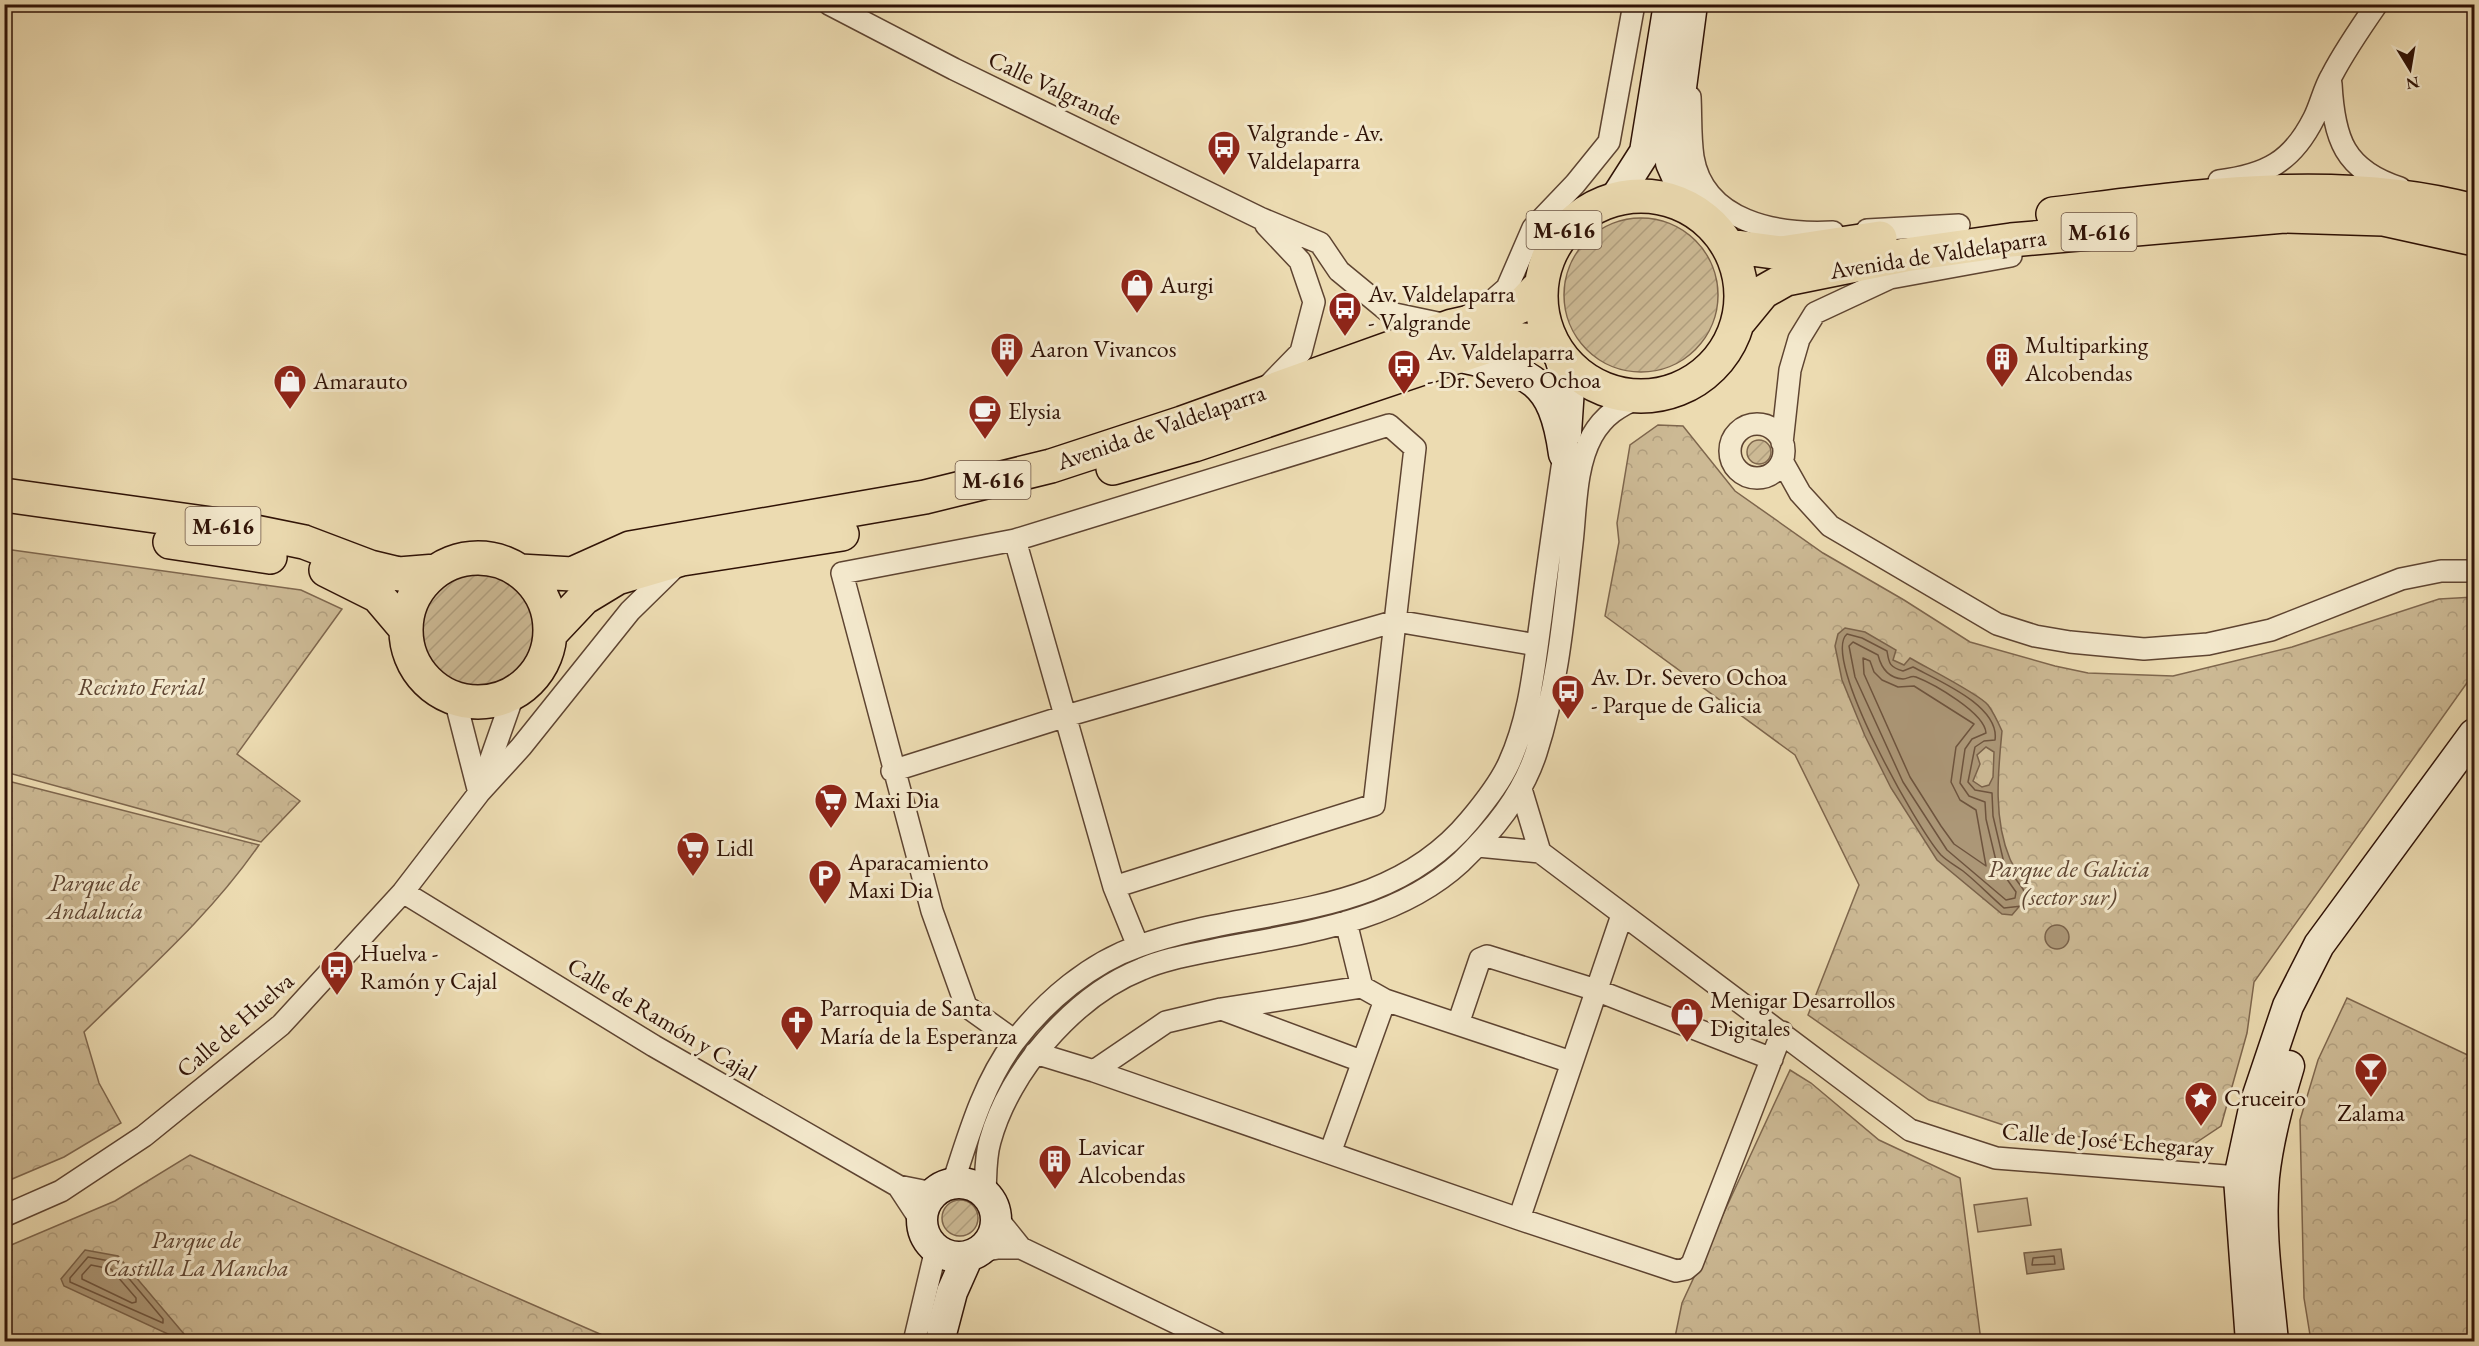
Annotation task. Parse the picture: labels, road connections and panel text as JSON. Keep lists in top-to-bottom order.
{
  "streets": {
    "highway": ["M-616", "Avenida de Valdelaparra"],
    "street": [
      "Calle Valgrande",
      "Calle de Ramón y Cajal",
      "Calle de Huelva",
      "Calle de José Echegaray"
    ]
  },
  "crossings": [
    ["Calle Valgrande", "Avenida de Valdelaparra"],
    ["M-616", "Avenida de Valdelaparra"],
    ["Calle de Ramón y Cajal", "Calle de Huelva"]
  ],
  "parks": [
    "Recinto Ferial",
    "Parque de Galicia (sector sur)",
    "Parque de Andalucía",
    "Parque de Castilla La Mancha"
  ],
  "places": {
    "bus stop": [
      "Valgrande - Av. Valdelaparra",
      "Av. Valdelaparra - Valgrande",
      "Av. Valdelaparra - Dr. Severo Ochoa",
      "Av. Dr. Severo Ochoa - Parque de Galicia",
      "Huelva - Ramón y Cajal"
    ],
    "shop": ["Aurgi", "Amarauto", "Menigar Desarrollos Digitales"],
    "building": ["Aaron Vivancos", "Multiparking Alcobendas", "Lavicar Alcobendas"],
    "cafe": ["Elysia"],
    "supermarket": ["Maxi Dia", "Lidl"],
    "parking": ["Aparacamiento Maxi Dia"],
    "church": ["Parroquia de Santa María de la Esperanza"],
    "bar": ["Zalama"],
    "place": ["Cruceiro"]
  },
  "north": "bottom"
}
